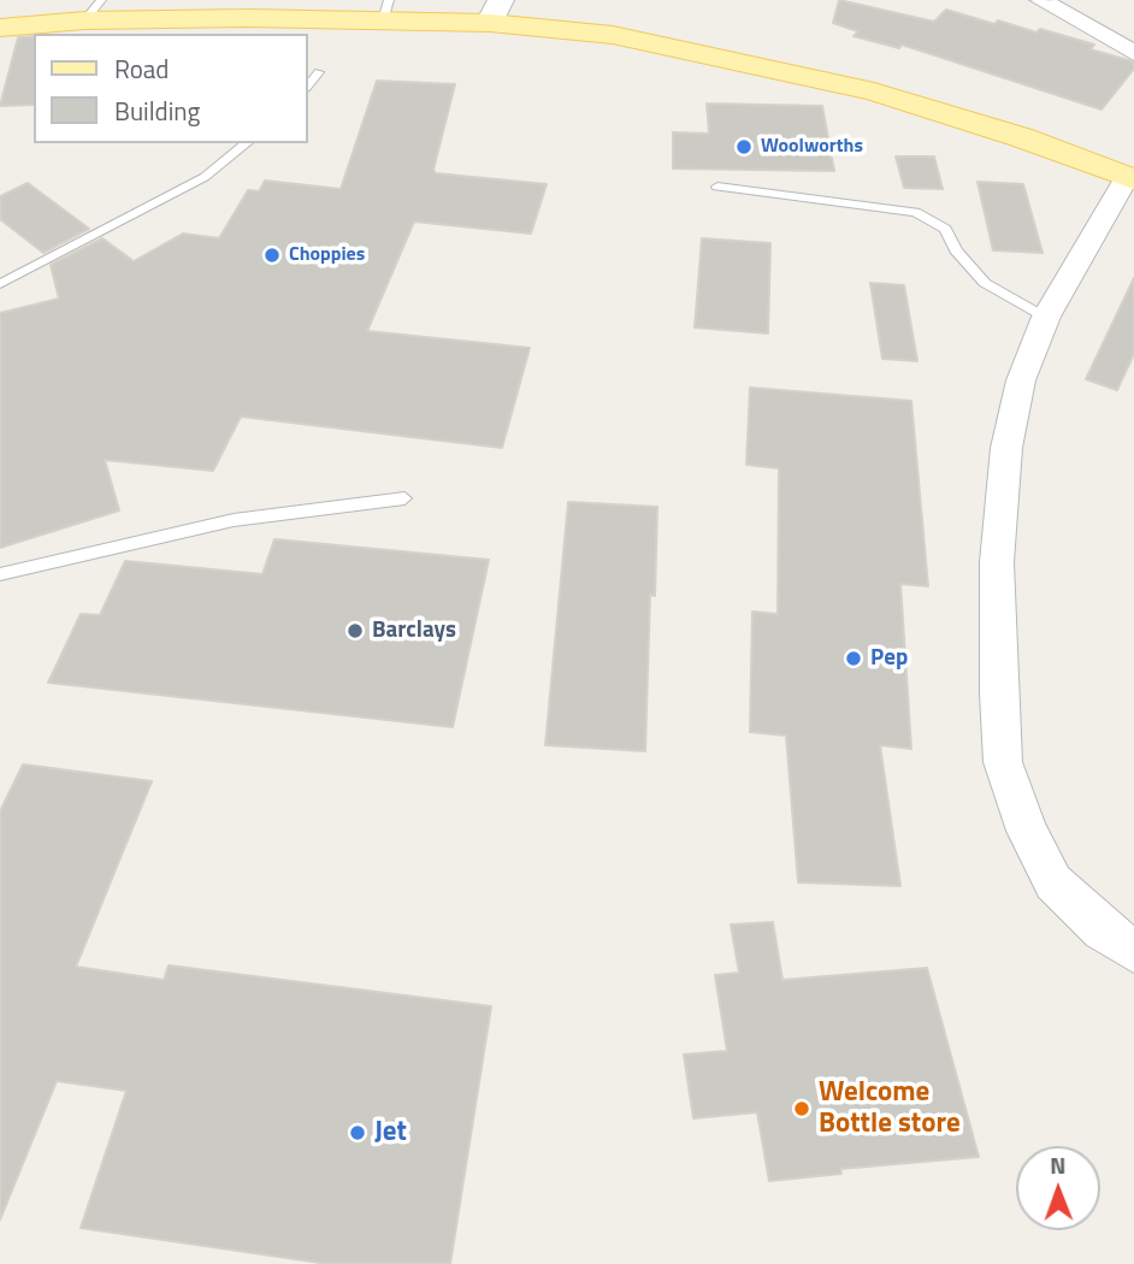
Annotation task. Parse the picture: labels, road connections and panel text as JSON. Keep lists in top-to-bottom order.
{
  "places": [
    "Woolworths",
    "Choppies",
    "Barclays",
    "Pep",
    "Welcome Bottle store",
    "Jet"
  ],
  "legend": ["Road", "Building"],
  "north": "top"
}
